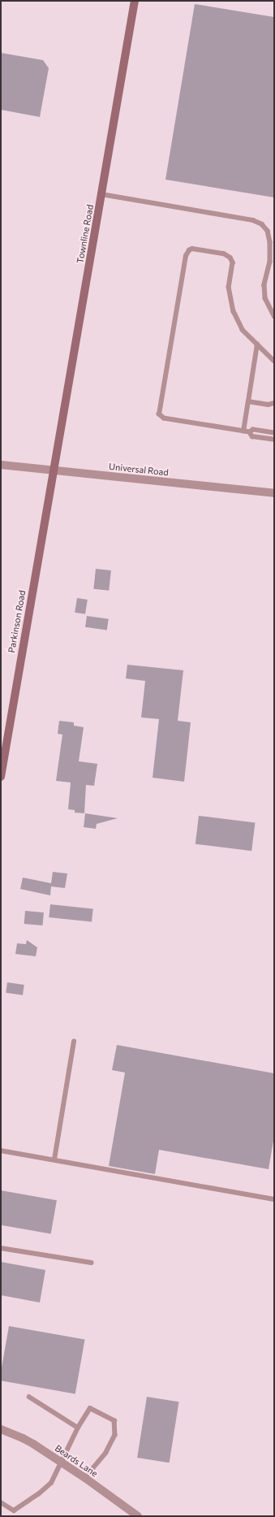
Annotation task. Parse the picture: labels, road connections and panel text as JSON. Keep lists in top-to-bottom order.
{
  "streets": {
    "main road": ["Townline Road", "Parkinson Road"],
    "street": ["Universal Road", "Beards Lane"]
  },
  "crossings": [
    ["Townline Road", "Universal Road"],
    ["Townline Road", "Parkinson Road"],
    ["Universal Road", "Parkinson Road"]
  ]
}
